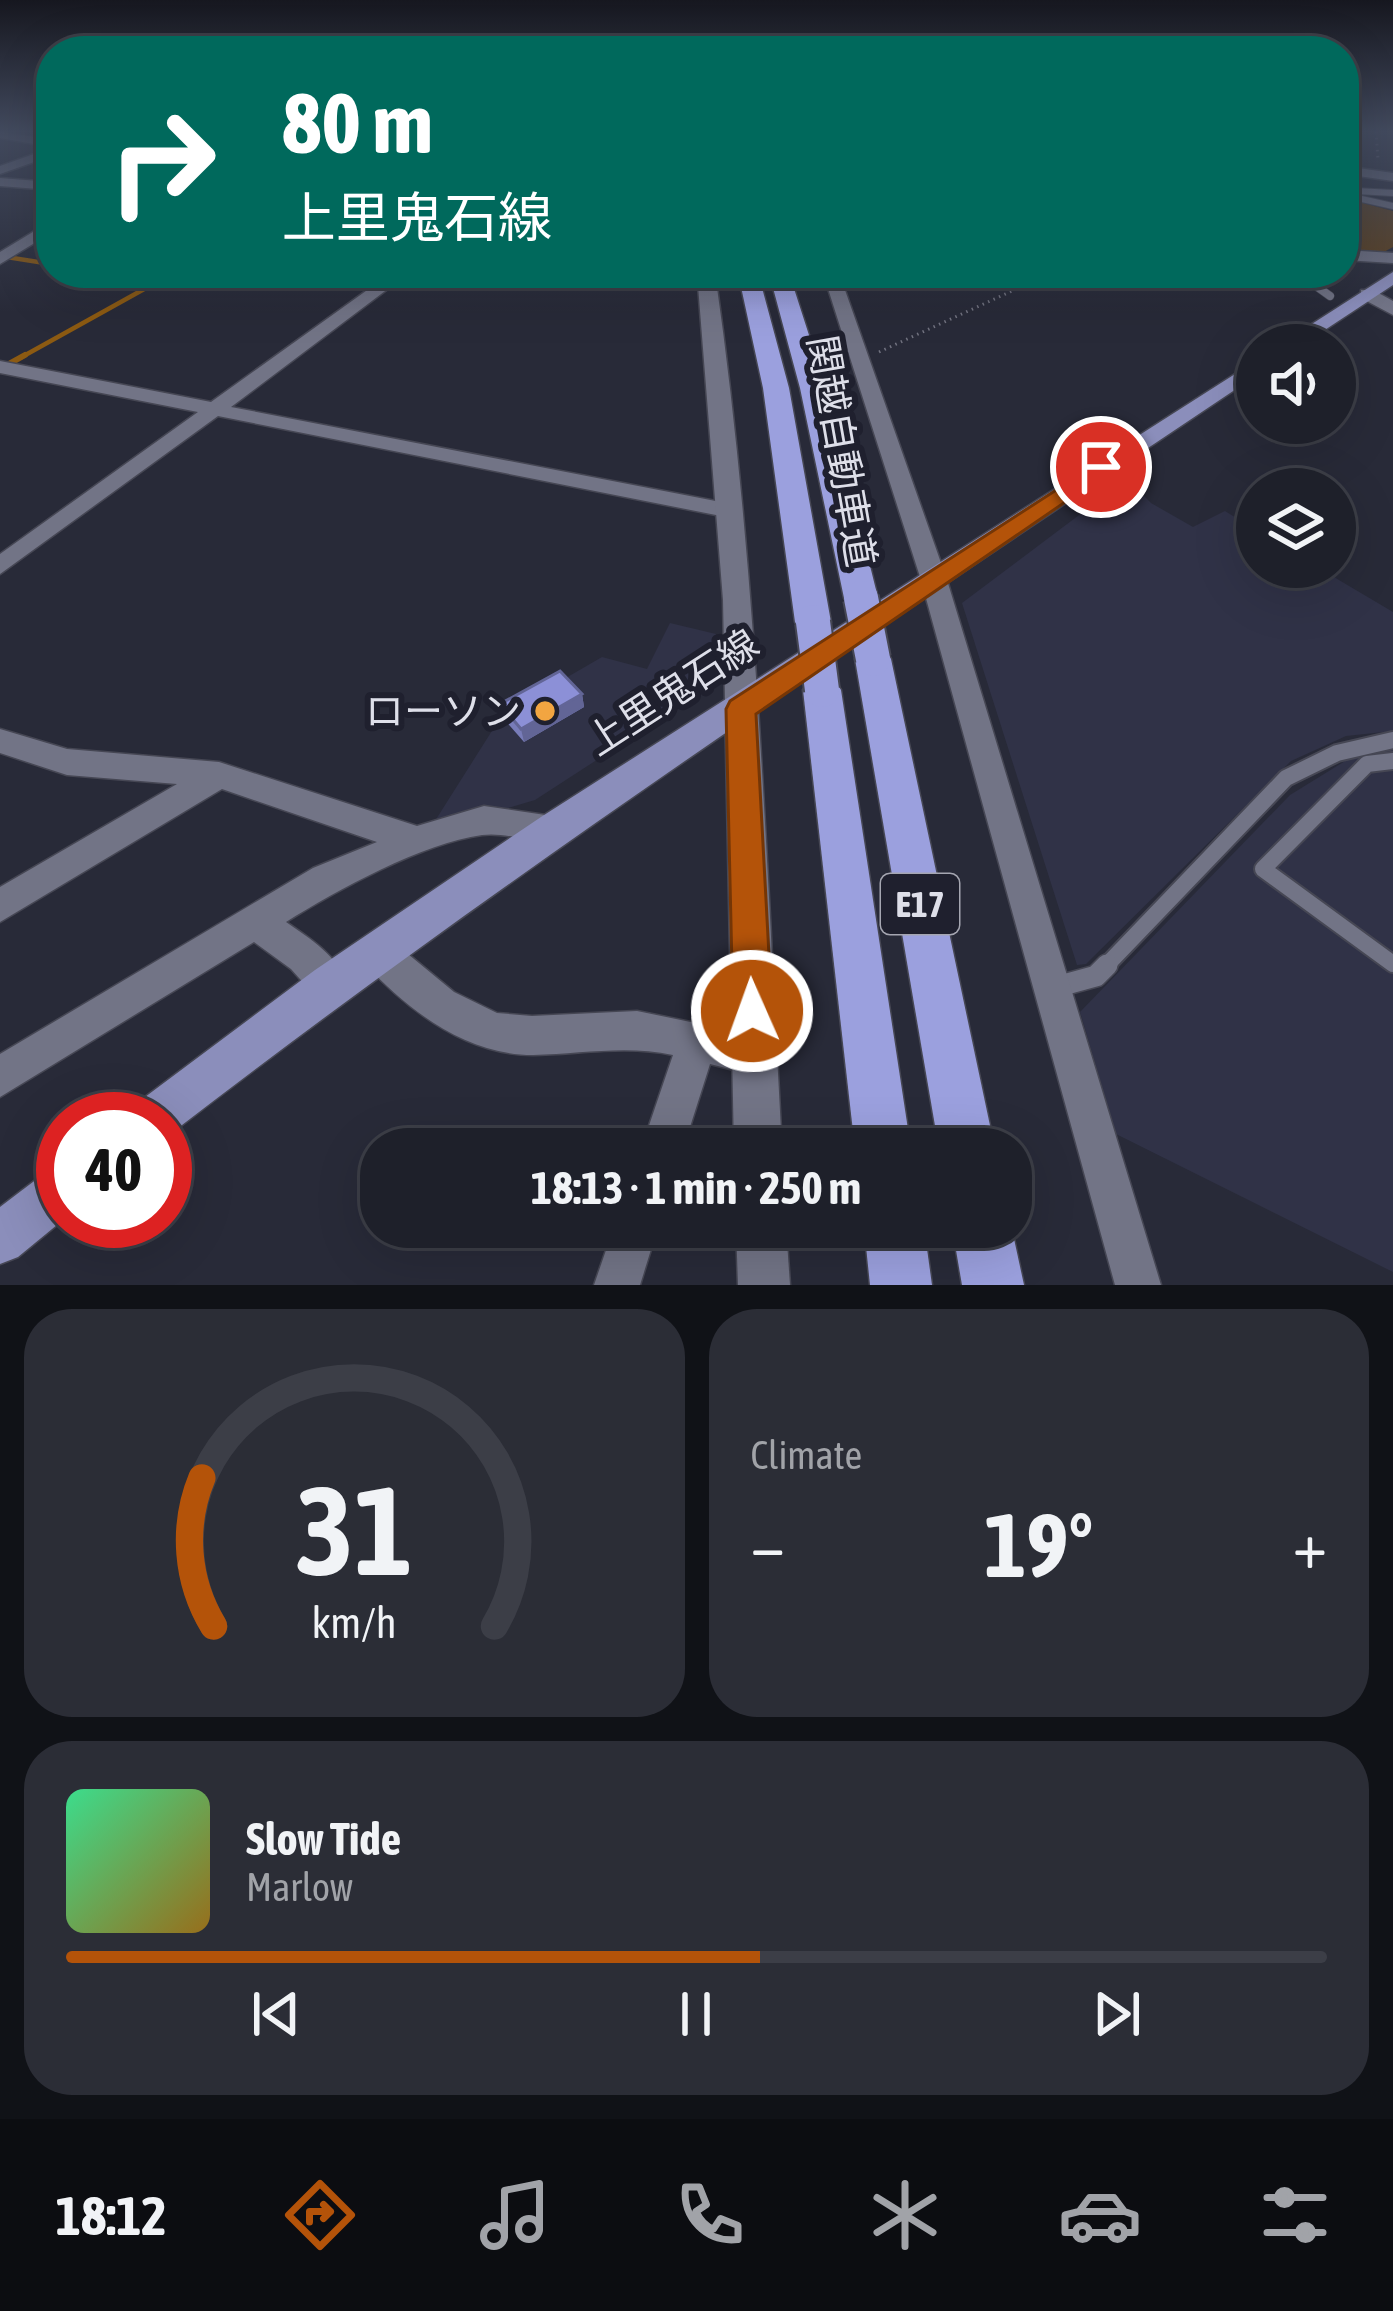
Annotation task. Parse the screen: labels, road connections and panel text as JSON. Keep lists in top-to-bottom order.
{
  "streets": {
    "highway": ["関越自動車道", "E17"],
    "main road": ["上里鬼石線"]
  },
  "places": ["ローソン"],
  "page": {
    "turn": ["80 m", "上里鬼石線"],
    "limit": "40",
    "trip": "18:13 · 1 min · 250 m",
    "tile": "Climate",
    "heat": ["−", "19°", "+"],
    "song": ["Slow Tide", "Marlow"],
    "tabs": "18:12",
    "gauge": ["31", "km/h"]
  }
}
